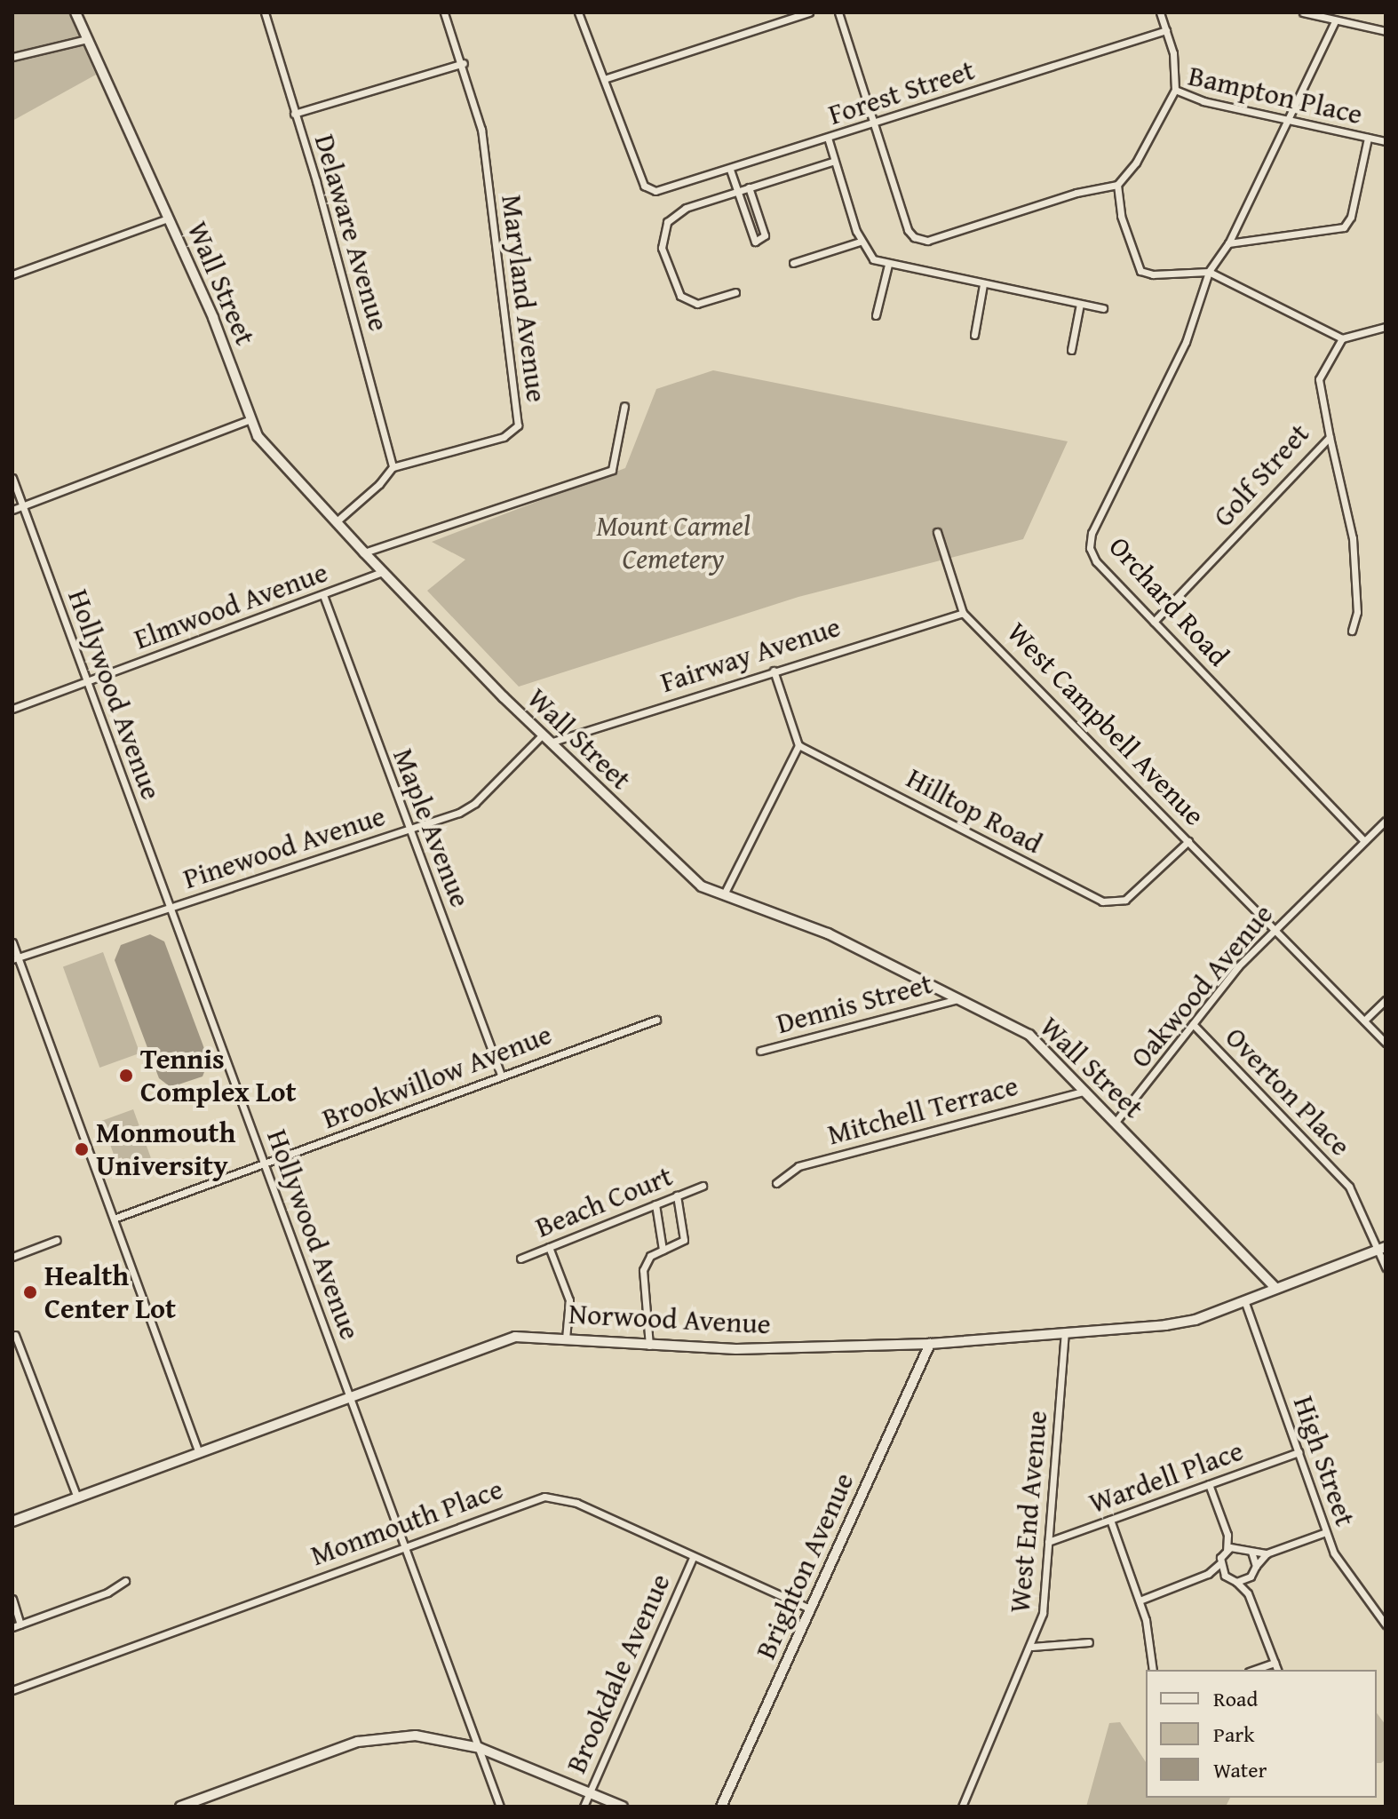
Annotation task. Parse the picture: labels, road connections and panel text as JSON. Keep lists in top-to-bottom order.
{
  "streets": {
    "street": [
      "Forest Street",
      "Bampton Place",
      "Delaware Avenue",
      "Wall Street",
      "Maryland Avenue",
      "Golf Street",
      "Orchard Road",
      "Elmwood Avenue",
      "Fairway Avenue",
      "Hollywood Avenue",
      "West Campbell Avenue",
      "Hilltop Road",
      "Maple Avenue",
      "Pinewood Avenue",
      "Oakwood Avenue",
      "Dennis Street",
      "Brookwillow Avenue",
      "Overton Place",
      "Mitchell Terrace",
      "Beach Court",
      "Norwood Avenue",
      "High Street",
      "Wardell Place",
      "West End Avenue",
      "Monmouth Place",
      "Brighton Avenue",
      "Brookdale Avenue"
    ]
  },
  "crossings": [
    ["Bampton Place", "Orchard Road"],
    ["Delaware Avenue", "Maryland Avenue"],
    ["Wall Street", "Elmwood Avenue"],
    ["Wall Street", "Fairway Avenue"],
    ["Wall Street", "Pinewood Avenue"],
    ["Wall Street", "Oakwood Avenue"],
    ["Wall Street", "Dennis Street"],
    ["Wall Street", "Mitchell Terrace"],
    ["Wall Street", "Norwood Avenue"],
    ["Golf Street", "Orchard Road"],
    ["Orchard Road", "Oakwood Avenue"],
    ["Elmwood Avenue", "Hollywood Avenue"],
    ["Elmwood Avenue", "Maple Avenue"],
    ["Fairway Avenue", "West Campbell Avenue"],
    ["Hollywood Avenue", "Pinewood Avenue"],
    ["Hollywood Avenue", "Brookwillow Avenue"],
    ["Hollywood Avenue", "Norwood Avenue"],
    ["Hollywood Avenue", "Monmouth Place"],
    ["West Campbell Avenue", "Hilltop Road"],
    ["West Campbell Avenue", "Oakwood Avenue"],
    ["Maple Avenue", "Pinewood Avenue"],
    ["Maple Avenue", "Brookwillow Avenue"],
    ["Oakwood Avenue", "Overton Place"],
    ["Overton Place", "Norwood Avenue"],
    ["Norwood Avenue", "High Street"],
    ["Norwood Avenue", "West End Avenue"],
    ["Norwood Avenue", "Brighton Avenue"],
    ["High Street", "Wardell Place"],
    ["Wardell Place", "West End Avenue"],
    ["Monmouth Place", "Brighton Avenue"],
    ["Monmouth Place", "Brookdale Avenue"]
  ],
  "parks": ["Mount Carmel Cemetery"],
  "places": ["Tennis Complex Lot", "Monmouth University", "Health Center Lot"],
  "legend": ["Road", "Park", "Water"]
}
